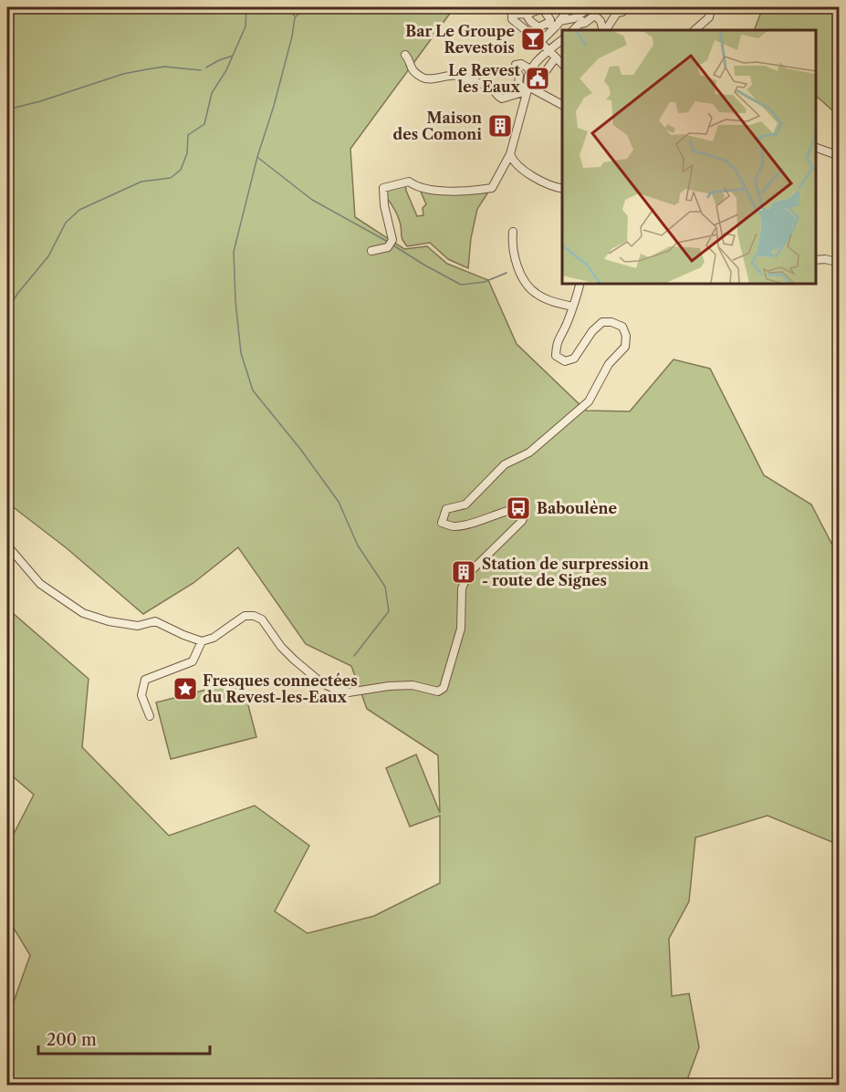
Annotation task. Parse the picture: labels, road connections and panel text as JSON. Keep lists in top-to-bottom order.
{
  "places": {
    "bar": ["Bar Le Groupe Revestois"],
    "public building": ["Le Revest les Eaux"],
    "building": ["Maison des Comoni", "Station de surpression - route de Signes"],
    "bus stop": ["Baboulène"],
    "place": ["Fresques connectées du Revest-les-Eaux"]
  },
  "scale_bar": "200 m"
}
